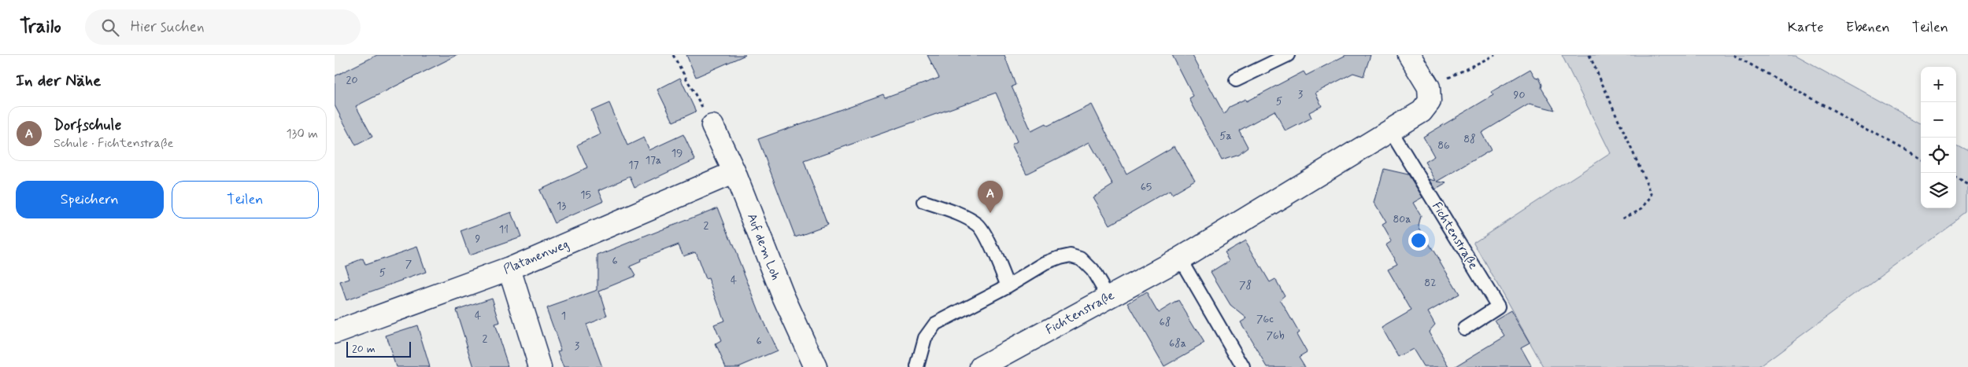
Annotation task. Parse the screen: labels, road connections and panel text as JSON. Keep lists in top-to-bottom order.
{
  "streets": {
    "street": ["Fichtenstraße", "Auf dem Loh", "Platanenweg"]
  },
  "crossings": [
    ["Auf dem Loh", "Platanenweg"]
  ],
  "house_numbers": [
    "20",
    "3",
    "90",
    "5",
    "5a",
    "88",
    "86",
    "19",
    "17a",
    "17",
    "65",
    "15",
    "13",
    "80a",
    "2",
    "11",
    "9",
    "6",
    "7",
    "5",
    "4",
    "82",
    "78",
    "4",
    "1",
    "76c",
    "68",
    "76b",
    "2",
    "6",
    "68a",
    "3"
  ],
  "scale_bar": "20 m",
  "page": {
    "header": "Trailo",
    "search": "Hier suchen",
    "nav": ["Karte", "Ebenen", "Teilen"],
    "heading": "In der Nähe",
    "map_buttons": ["+", "−"],
    "list": [
      {
        "mark": "A",
        "name": "Dorfschule",
        "note": "Schule · Fichtenstraße",
        "value": "130 m"
      }
    ],
    "buttons": ["Speichern", "Teilen"],
    "pins": "A",
    "scale": "20 m"
  }
}
